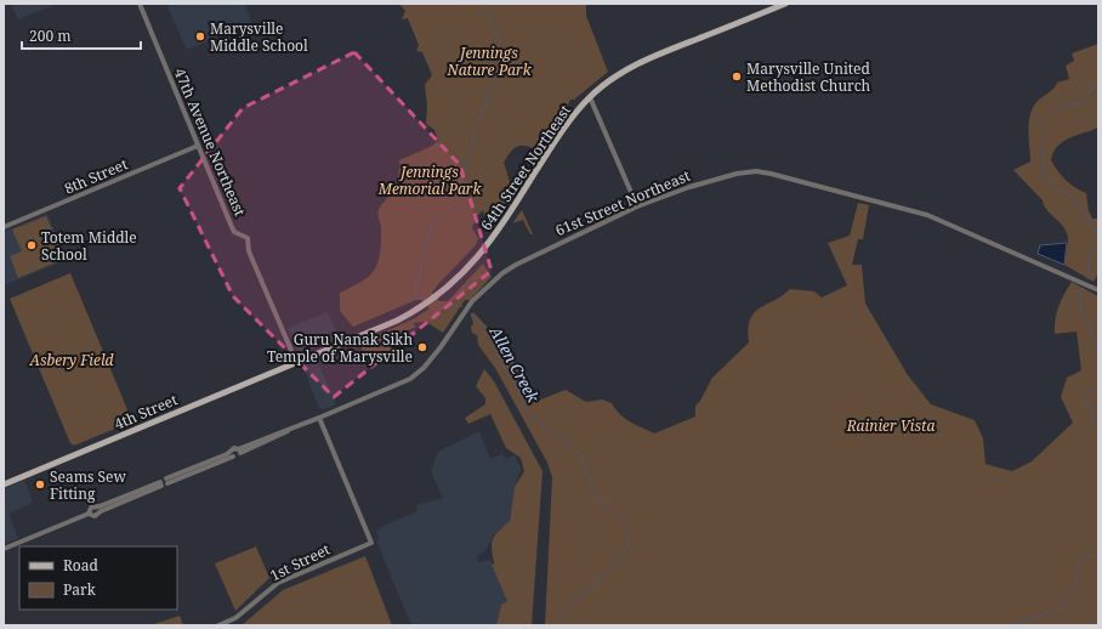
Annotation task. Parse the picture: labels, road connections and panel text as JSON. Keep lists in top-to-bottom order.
{
  "streets": {
    "main road": ["64th Street Northeast", "4th Street"],
    "street": [
      "47th Avenue Northeast",
      "8th Street",
      "61st Street Northeast",
      "1st Street"
    ]
  },
  "crossings": [
    ["47th Avenue Northeast", "64th Street Northeast"],
    ["47th Avenue Northeast", "8th Street"],
    ["47th Avenue Northeast", "4th Street"],
    ["64th Street Northeast", "4th Street"],
    ["61st Street Northeast", "1st Street"]
  ],
  "water": ["Allen Creek"],
  "parks": [
    "Jennings Nature Park",
    "Jennings Memorial Park",
    "Asbery Field",
    "Rainier Vista"
  ],
  "places": [
    "Marysville Middle School",
    "Marysville United Methodist Church",
    "Totem Middle School",
    "Guru Nanak Sikh Temple of Marysville",
    "Seams Sew Fitting"
  ],
  "legend": ["Road", "Park"],
  "scale_bar": "200 m"
}
